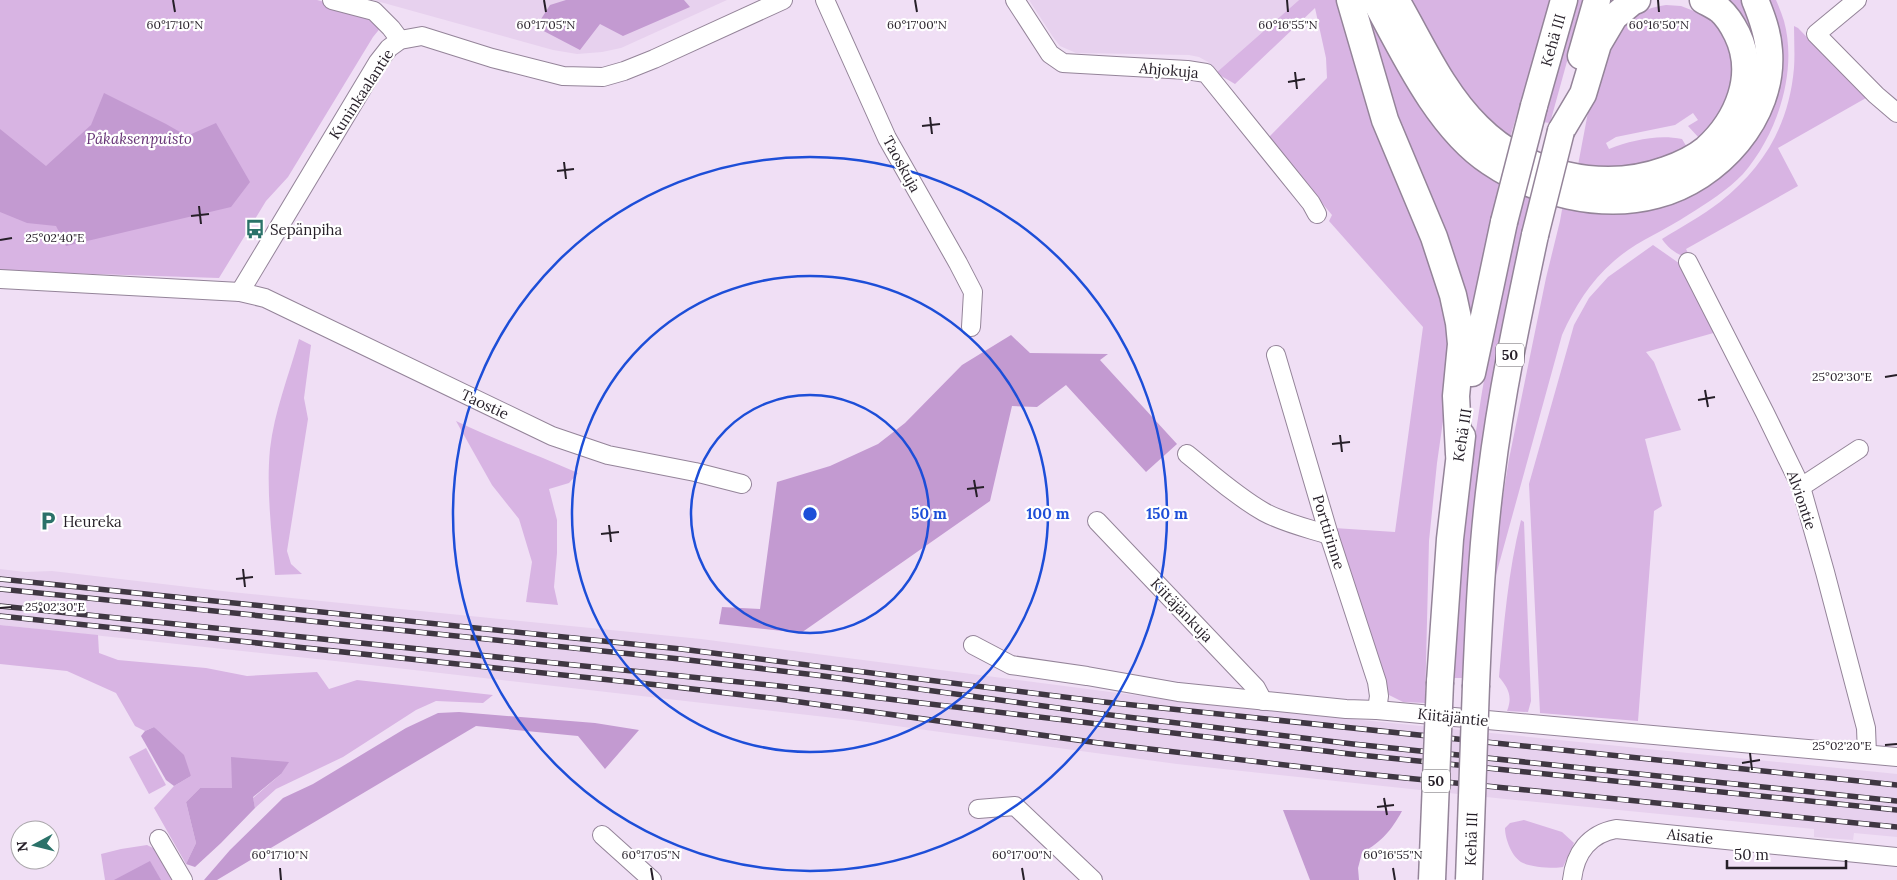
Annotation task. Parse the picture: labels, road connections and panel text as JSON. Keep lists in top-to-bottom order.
{
  "streets": {
    "highway": ["Kehä III", "50"],
    "street": [
      "Ahjokuja",
      "Kuninkaalantie",
      "Taoskuja",
      "Taostie",
      "Alviontie",
      "Porttirinne",
      "Kiitäjänkuja",
      "Kiitäjäntie",
      "Aisatie"
    ]
  },
  "crossings": [
    ["Kuninkaalantie", "Taostie"],
    ["Alviontie", "Kiitäjäntie"],
    ["Porttirinne", "Kiitäjäntie"],
    ["Kiitäjänkuja", "Kiitäjäntie"]
  ],
  "parks": ["Påkaksenpuisto"],
  "places": {
    "bus stop": ["Sepänpiha"],
    "parking": ["Heureka"]
  },
  "scale_bar": "50 m",
  "north": "left",
  "coordinates": [
    "60°17'10\"N",
    "60°17'05\"N",
    "60°17'00\"N",
    "60°16'55\"N",
    "60°16'50\"N",
    "25°02'40\"E",
    "25°02'30\"E",
    "25°02'20\"E"
  ],
  "rings": ["50 m", "100 m", "150 m"]
}
